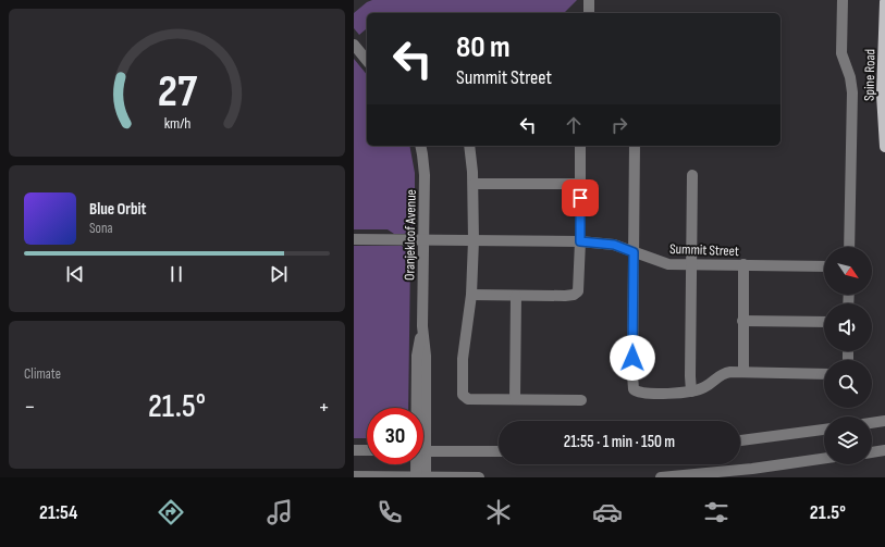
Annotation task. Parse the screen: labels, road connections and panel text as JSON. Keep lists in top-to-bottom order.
{
  "streets": {
    "main road": ["Spine Road"],
    "street": ["Oranjekloof Avenue", "Summit Street"]
  },
  "crossings": [
    ["Oranjekloof Avenue", "Summit Street"]
  ],
  "north": "bottom right",
  "page": {
    "turn": ["80 m", "Summit Street"],
    "song": ["Blue Orbit", "Sona"],
    "tile": "Climate",
    "heat": ["−", "21.5°", "+"],
    "limit": "30",
    "trip": "21:55 · 1 min · 150 m",
    "tabs": ["21:54", "21.5°"],
    "gauge": ["27", "km/h"]
  }
}
